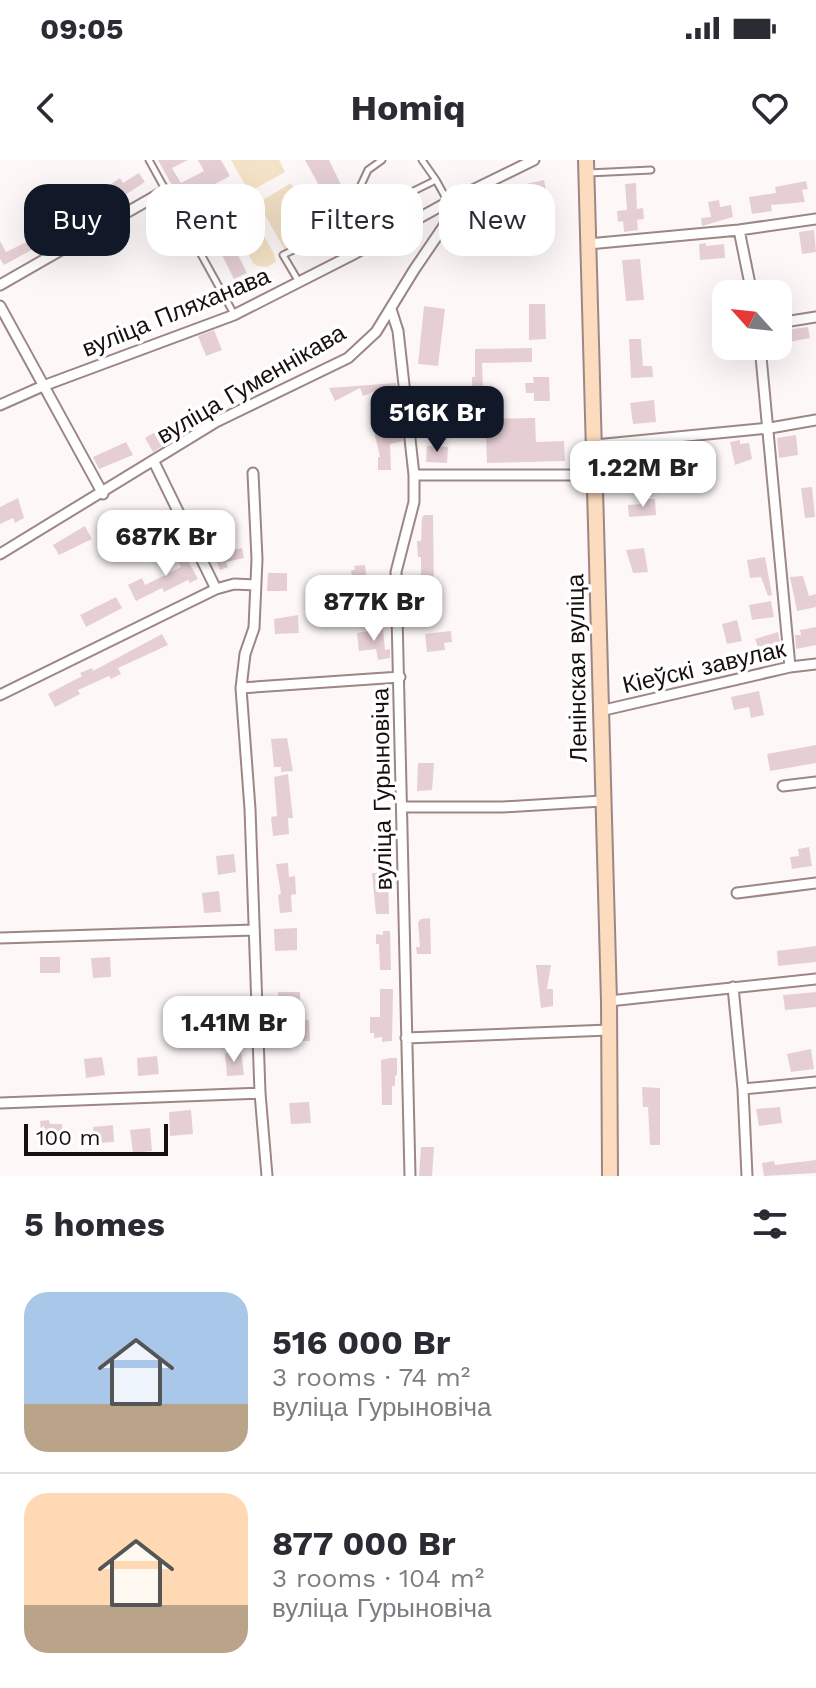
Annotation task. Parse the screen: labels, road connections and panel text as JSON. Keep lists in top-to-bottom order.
{
  "streets": {
    "main road": ["Ленінская вуліца"],
    "street": [
      "вуліца Пляханава",
      "вуліца Гуменнікава",
      "Кіеўскі завулак",
      "вуліца Гурыновіча"
    ]
  },
  "crossings": [
    ["вуліца Гуменнікава", "вуліца Гурыновіча"],
    ["Кіеўскі завулак", "Ленінская вуліца"]
  ],
  "scale_bar": "100 m",
  "north": "top left",
  "page": {
    "status": "09:05",
    "header": "Homiq",
    "chip": [
      "Buy",
      "Rent",
      "Filters",
      "New"
    ],
    "price": [
      "516K Br",
      "1.22M Br",
      "687K Br",
      "877K Br",
      "1.41M Br"
    ],
    "scale": "100 m",
    "heading": "5 homes",
    "list": [
      {
        "name": "516 000 Br",
        "note": "3 rooms · 74 m² · вуліца Гурыновіча"
      },
      {
        "name": "877 000 Br",
        "note": "3 rooms · 104 m² · вуліца Гурыновіча"
      }
    ]
  }
}
